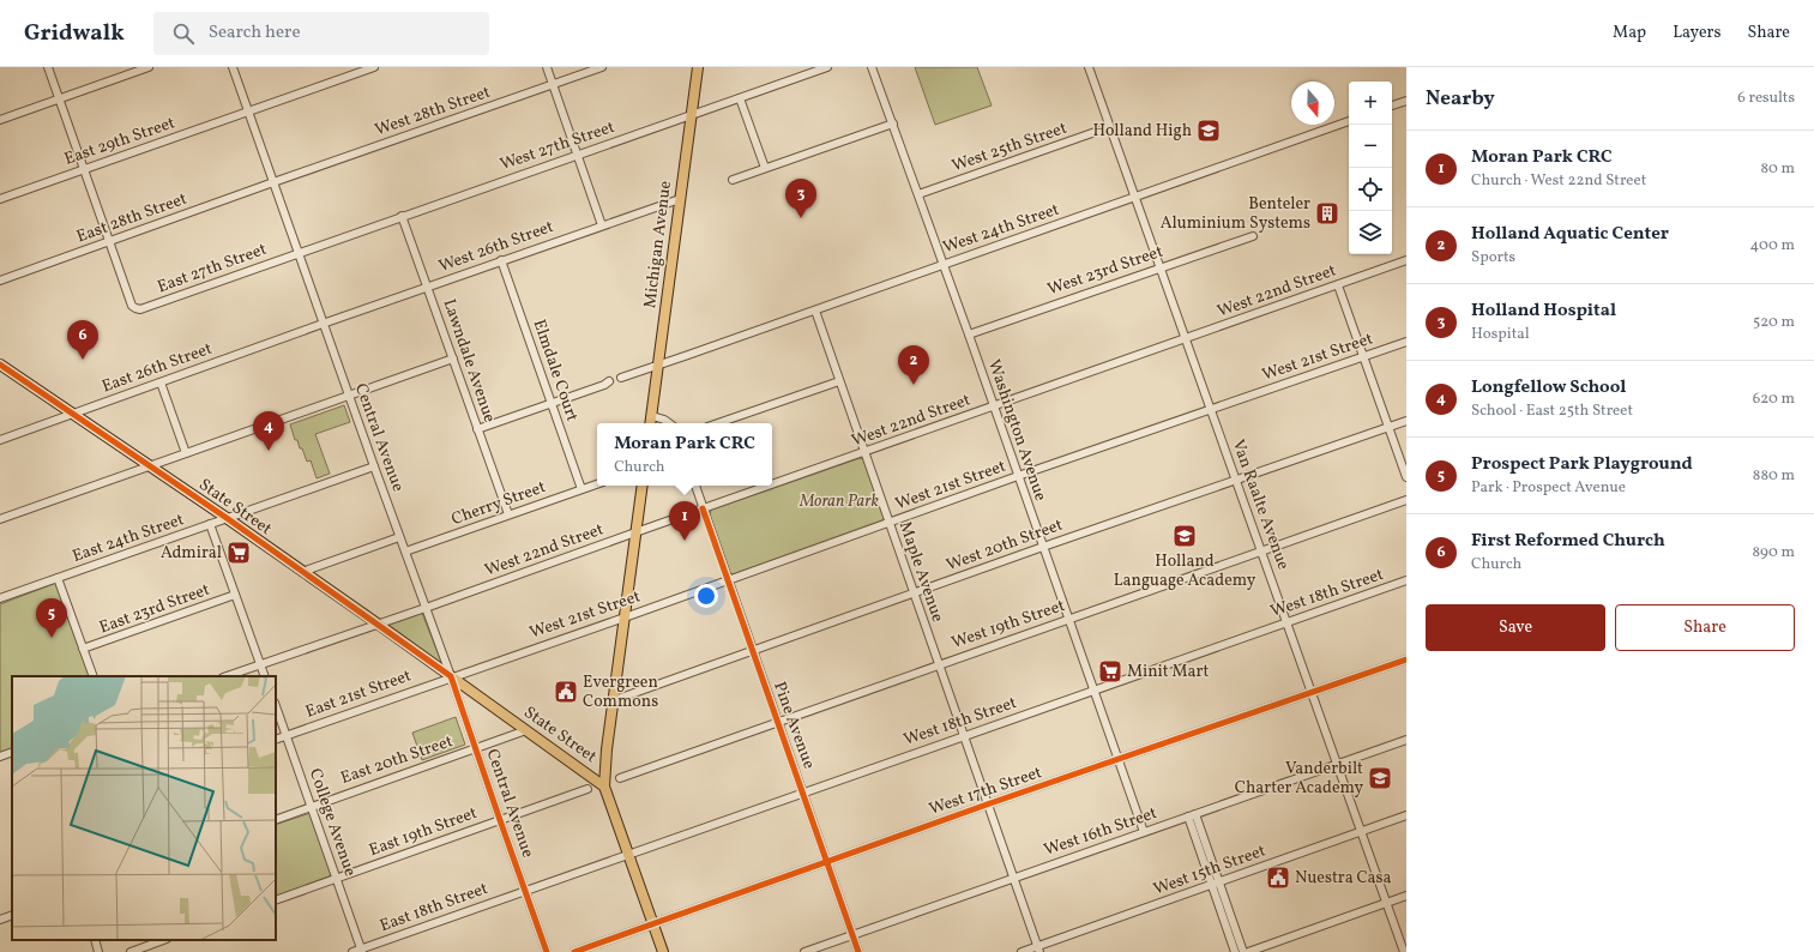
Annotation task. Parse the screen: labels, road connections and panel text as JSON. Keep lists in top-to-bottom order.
{
  "streets": {
    "main road": ["Michigan Avenue", "State Street"],
    "street": [
      "West 28th Street",
      "East 29th Street",
      "West 27th Street",
      "West 25th Street",
      "East 28th Street",
      "West 24th Street",
      "West 26th Street",
      "East 27th Street",
      "West 23rd Street",
      "West 22nd Street",
      "West 21st Street",
      "Lawndale Avenue",
      "East 26th Street",
      "Elmdale Court",
      "Washington Avenue",
      "Central Avenue",
      "Cherry Street",
      "Van Raalte Avenue",
      "East 24th Street",
      "West 20th Street",
      "Maple Avenue",
      "West 18th Street",
      "East 23rd Street",
      "West 19th Street",
      "East 21st Street",
      "Pine Avenue",
      "East 20th Street",
      "West 17th Street",
      "College Avenue",
      "East 19th Street",
      "West 16th Street",
      "West 15th Street",
      "East 18th Street"
    ]
  },
  "crossings": [
    ["West 28th Street", "East 28th Street"],
    ["West 28th Street", "Central Avenue"],
    ["East 29th Street", "Central Avenue"],
    ["West 27th Street", "Michigan Avenue"],
    ["West 27th Street", "East 27th Street"],
    ["West 27th Street", "Lawndale Avenue"],
    ["West 27th Street", "Central Avenue"],
    ["West 25th Street", "Washington Avenue"],
    ["West 25th Street", "Van Raalte Avenue"],
    ["East 28th Street", "East 27th Street"],
    ["East 28th Street", "Central Avenue"],
    ["West 24th Street", "Michigan Avenue"],
    ["West 24th Street", "Washington Avenue"],
    ["West 24th Street", "Van Raalte Avenue"],
    ["West 24th Street", "Maple Avenue"],
    ["Michigan Avenue", "West 26th Street"],
    ["West 26th Street", "Lawndale Avenue"],
    ["West 26th Street", "East 26th Street"],
    ["West 26th Street", "Elmdale Court"],
    ["West 26th Street", "Central Avenue"],
    ["East 27th Street", "Central Avenue"],
    ["West 23rd Street", "Washington Avenue"],
    ["West 23rd Street", "Van Raalte Avenue"],
    ["West 22nd Street", "Washington Avenue"],
    ["West 22nd Street", "Central Avenue"],
    ["West 22nd Street", "Van Raalte Avenue"],
    ["West 22nd Street", "State Street"],
    ["West 22nd Street", "Maple Avenue"],
    ["West 22nd Street", "Pine Avenue"],
    ["West 21st Street", "Washington Avenue"],
    ["West 21st Street", "Central Avenue"],
    ["West 21st Street", "Van Raalte Avenue"],
    ["West 21st Street", "State Street"],
    ["West 21st Street", "Maple Avenue"],
    ["West 21st Street", "East 21st Street"],
    ["West 21st Street", "Pine Avenue"],
    ["Lawndale Avenue", "Cherry Street"],
    ["East 26th Street", "Central Avenue"],
    ["East 26th Street", "State Street"],
    ["Elmdale Court", "Cherry Street"],
    ["Washington Avenue", "West 20th Street"],
    ["Washington Avenue", "West 18th Street"],
    ["Washington Avenue", "West 19th Street"],
    ["Washington Avenue", "West 17th Street"],
    ["Washington Avenue", "West 16th Street"],
    ["Central Avenue", "Cherry Street"],
    ["Central Avenue", "State Street"],
    ["Central Avenue", "East 24th Street"],
    ["Central Avenue", "West 18th Street"],
    ["Central Avenue", "East 21st Street"],
    ["Central Avenue", "East 20th Street"],
    ["Central Avenue", "East 19th Street"],
    ["Central Avenue", "East 18th Street"],
    ["Van Raalte Avenue", "West 20th Street"],
    ["Van Raalte Avenue", "West 18th Street"],
    ["Van Raalte Avenue", "West 19th Street"],
    ["Van Raalte Avenue", "West 17th Street"],
    ["Van Raalte Avenue", "West 16th Street"],
    ["Van Raalte Avenue", "West 15th Street"],
    ["State Street", "East 24th Street"],
    ["State Street", "East 21st Street"],
    ["West 20th Street", "Maple Avenue"],
    ["West 20th Street", "Pine Avenue"],
    ["Maple Avenue", "West 18th Street"],
    ["Maple Avenue", "West 19th Street"],
    ["Maple Avenue", "West 17th Street"],
    ["Maple Avenue", "West 16th Street"],
    ["Maple Avenue", "West 15th Street"],
    ["West 18th Street", "Pine Avenue"],
    ["West 18th Street", "East 18th Street"],
    ["West 19th Street", "Pine Avenue"],
    ["East 21st Street", "College Avenue"],
    ["Pine Avenue", "West 17th Street"],
    ["Pine Avenue", "West 16th Street"],
    ["East 20th Street", "College Avenue"],
    ["College Avenue", "East 19th Street"],
    ["College Avenue", "East 18th Street"]
  ],
  "parks": ["Moran Park"],
  "places": {
    "school or university": ["Holland High", "Holland Language Academy", "Vanderbilt Charter Academy"],
    "building": ["Benteler Aluminium Systems"],
    "supermarket": ["Admiral", "Minit Mart"],
    "public building": ["Evergreen Commons", "Nuestra Casa"]
  },
  "north": "bottom",
  "page": {
    "header": "Gridwalk",
    "search": "Search here",
    "nav": ["Map", "Layers", "Share"],
    "heading": ["Nearby", "6 results"],
    "map_buttons": ["+", "−"],
    "list": [
      {
        "mark": "1",
        "name": "Moran Park CRC",
        "note": "Church · West 22nd Street",
        "value": "80 m"
      },
      {
        "mark": "2",
        "name": "Holland Aquatic Center",
        "note": "Sports",
        "value": "400 m"
      },
      {
        "mark": "3",
        "name": "Holland Hospital",
        "note": "Hospital",
        "value": "520 m"
      },
      {
        "mark": "4",
        "name": "Longfellow School",
        "note": "School · East 25th Street",
        "value": "620 m"
      },
      {
        "mark": "5",
        "name": "Prospect Park Playground",
        "note": "Park · Prospect Avenue",
        "value": "880 m"
      },
      {
        "mark": "6",
        "name": "First Reformed Church",
        "note": "Church",
        "value": "890 m"
      }
    ],
    "pins": [
      "3",
      "6",
      "2",
      "4",
      "1",
      "5"
    ],
    "popup": ["Moran Park CRC", "Church"],
    "buttons": ["Save", "Share"]
  }
}
